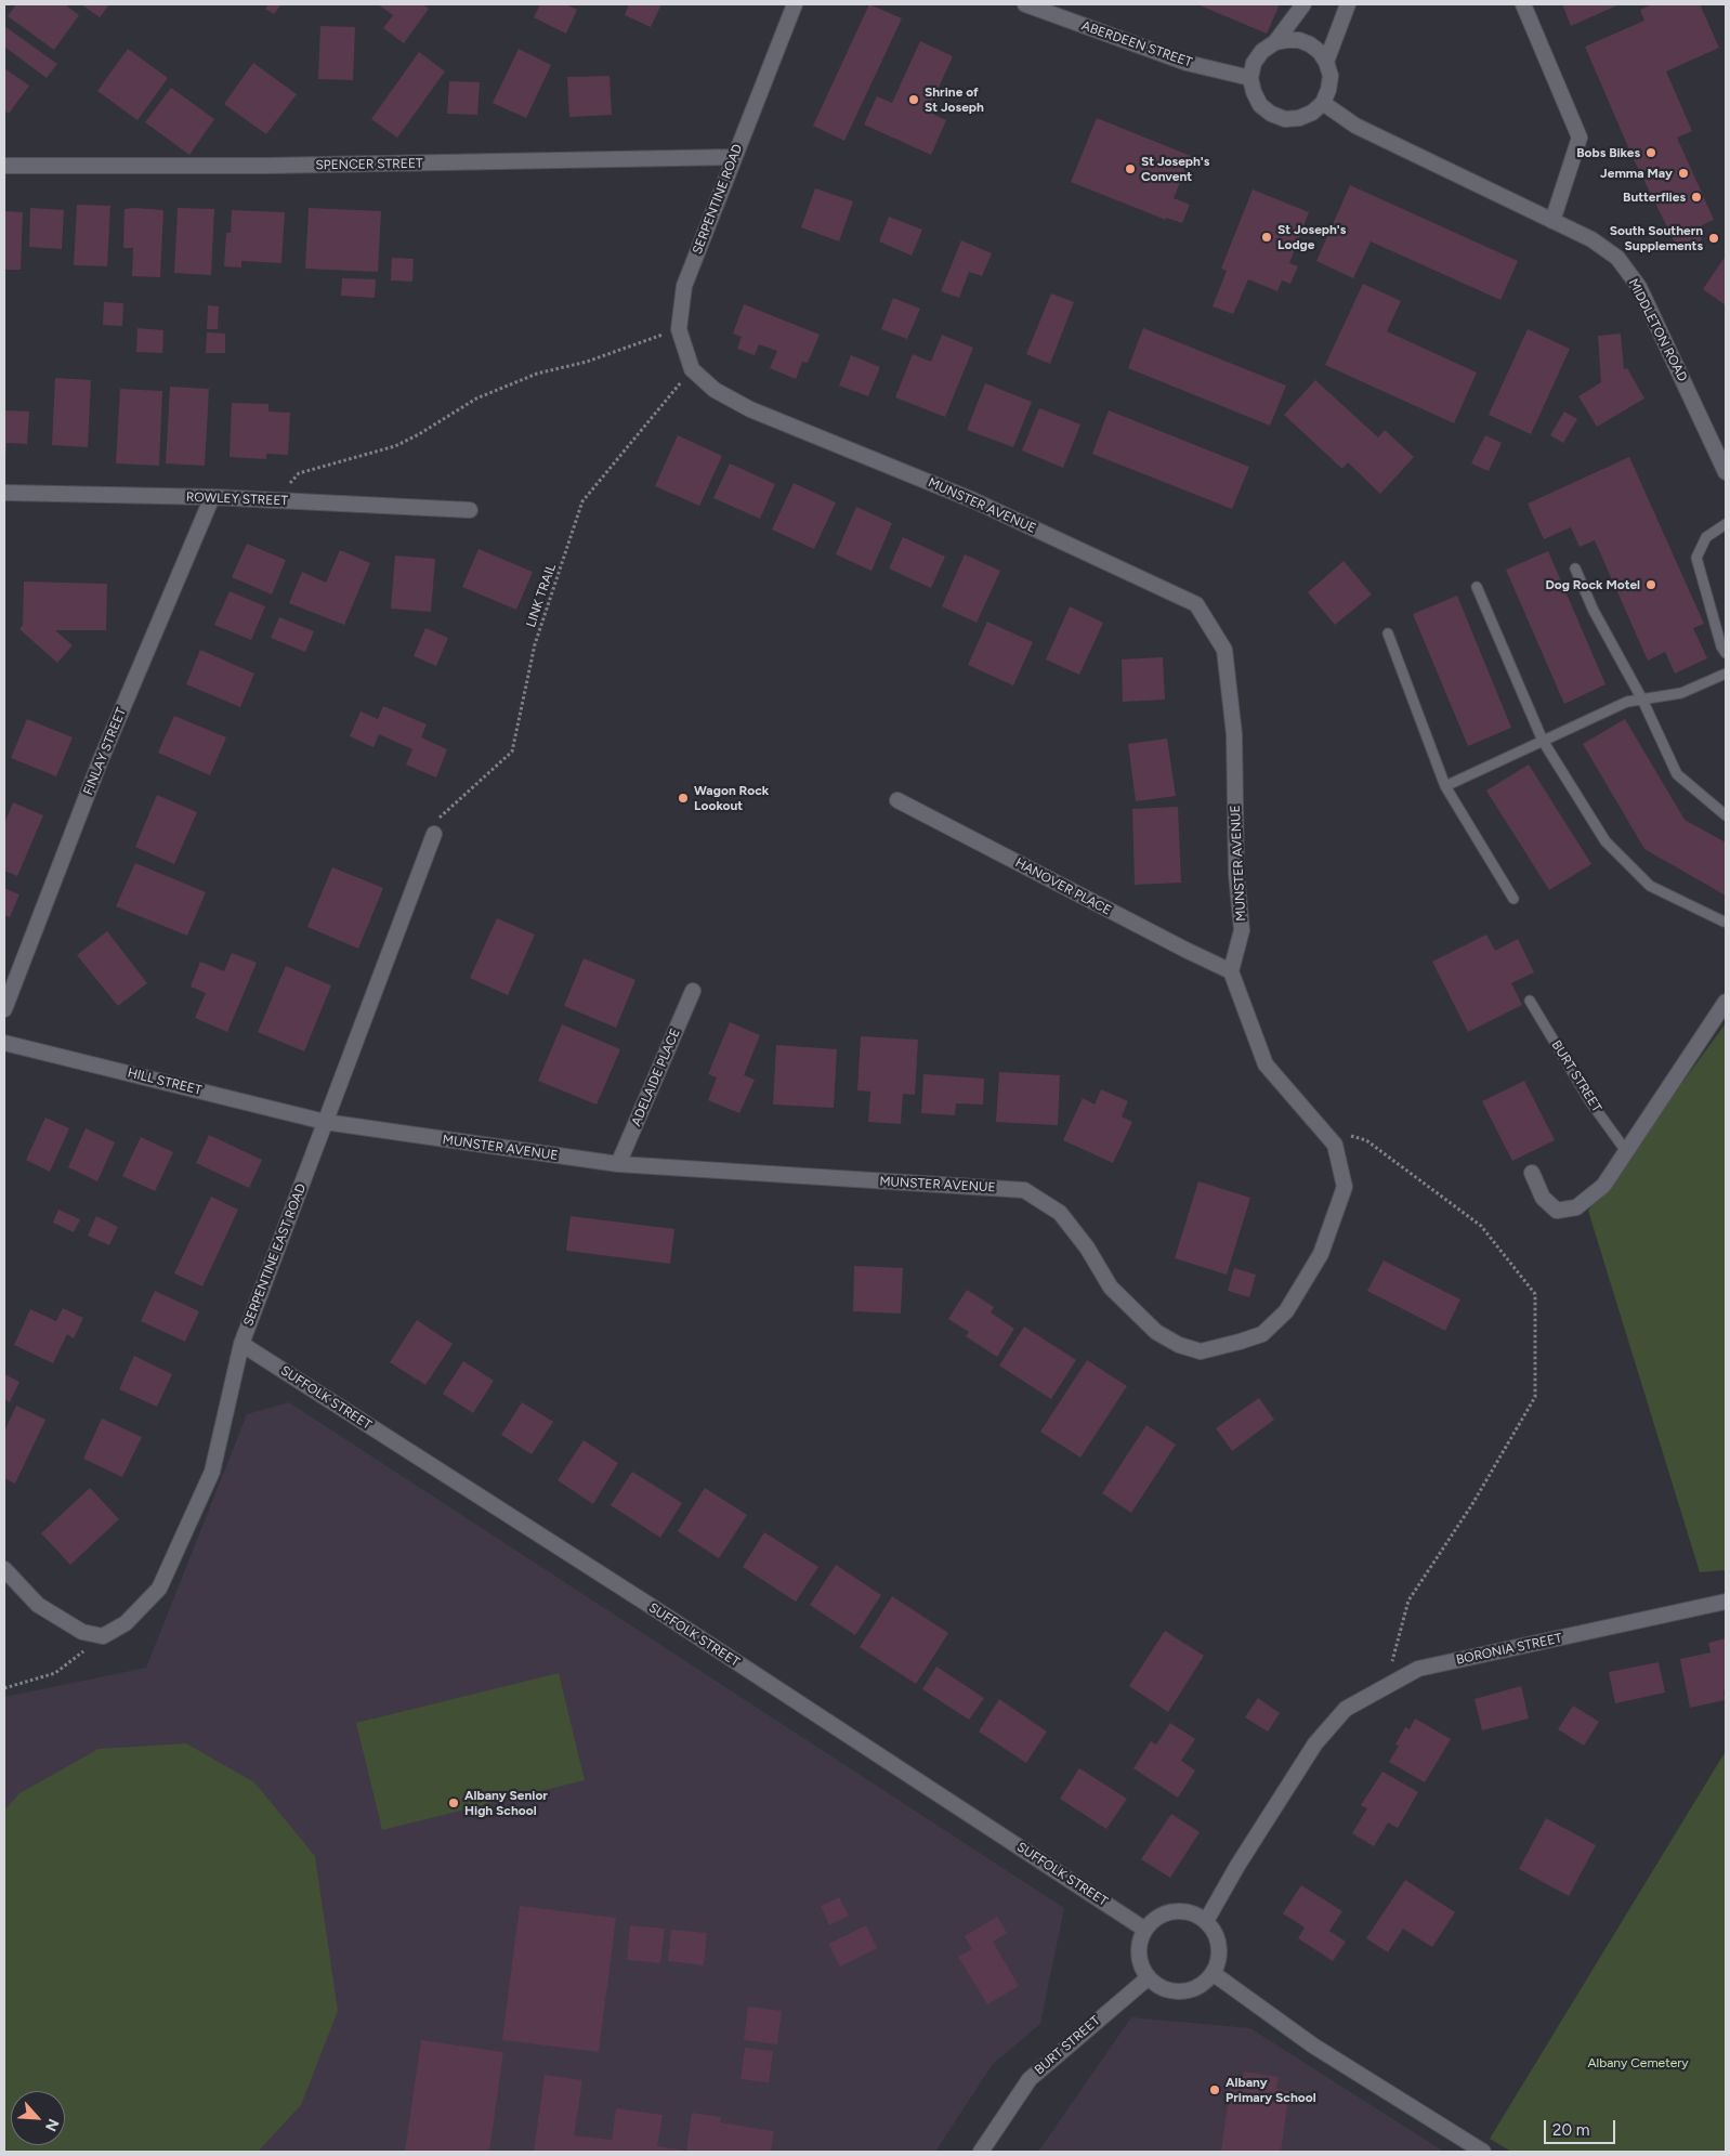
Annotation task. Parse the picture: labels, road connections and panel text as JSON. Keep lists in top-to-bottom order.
{
  "streets": {
    "street": [
      "ABERDEEN STREET",
      "SPENCER STREET",
      "SERPENTINE ROAD",
      "MIDDLETON ROAD",
      "ROWLEY STREET",
      "MUNSTER AVENUE",
      "FINLAY STREET",
      "HANOVER PLACE",
      "BURT STREET",
      "ADELAIDE PLACE",
      "HILL STREET",
      "SERPENTINE EAST ROAD",
      "SUFFOLK STREET",
      "BORONIA STREET"
    ],
    "path": ["LINK TRAIL"]
  },
  "crossings": [
    ["ABERDEEN STREET", "MIDDLETON ROAD"],
    ["SPENCER STREET", "SERPENTINE ROAD"],
    ["SERPENTINE ROAD", "MUNSTER AVENUE"],
    ["SERPENTINE ROAD", "LINK TRAIL"],
    ["ROWLEY STREET", "FINLAY STREET"],
    ["MUNSTER AVENUE", "HANOVER PLACE"],
    ["MUNSTER AVENUE", "ADELAIDE PLACE"],
    ["MUNSTER AVENUE", "HILL STREET"],
    ["MUNSTER AVENUE", "SERPENTINE EAST ROAD"],
    ["LINK TRAIL", "SERPENTINE EAST ROAD"],
    ["BURT STREET", "SUFFOLK STREET"],
    ["BURT STREET", "BORONIA STREET"],
    ["HILL STREET", "SERPENTINE EAST ROAD"],
    ["SERPENTINE EAST ROAD", "SUFFOLK STREET"],
    ["SUFFOLK STREET", "BORONIA STREET"]
  ],
  "parks": ["Albany Cemetery"],
  "places": [
    "Shrine of St Joseph",
    "Bobs Bikes",
    "St Joseph's Convent",
    "Jemma May",
    "Butterflies",
    "St Joseph's Lodge",
    "South Southern Supplements",
    "Dog Rock Motel",
    "Wagon Rock Lookout",
    "Albany Senior High School",
    "Albany Primary School"
  ],
  "scale_bar": "20 m",
  "north": "bottom right"
}
